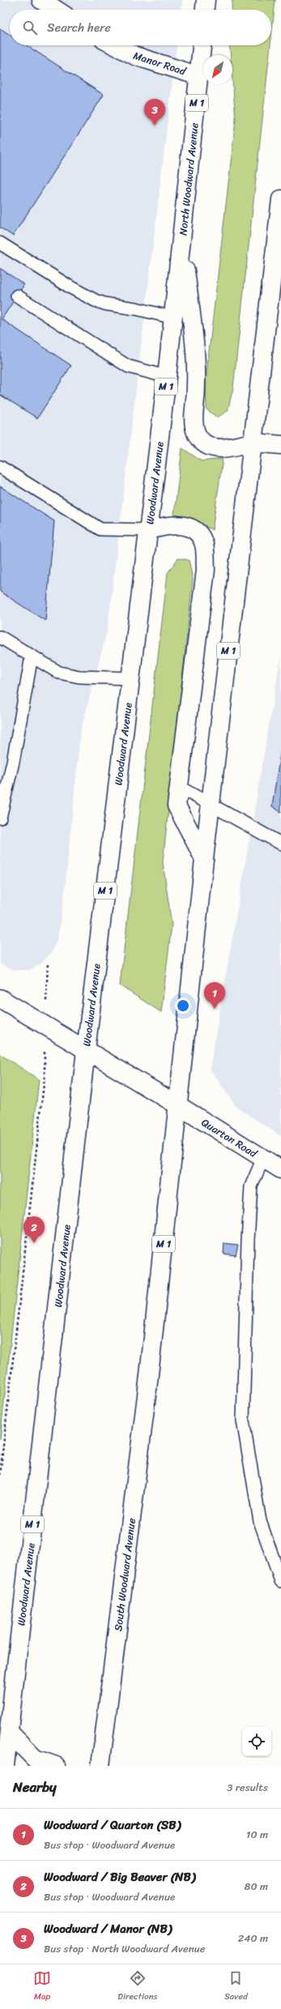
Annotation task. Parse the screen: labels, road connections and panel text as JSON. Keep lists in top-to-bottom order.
{
  "streets": {
    "main road": [
      "Manor Road",
      "M 1",
      "North Woodward Avenue",
      "Woodward Avenue",
      "Quarton Road",
      "South Woodward Avenue"
    ]
  },
  "crossings": [
    ["Manor Road", "M 1"],
    ["Manor Road", "North Woodward Avenue"],
    ["M 1", "North Woodward Avenue"],
    ["M 1", "Quarton Road"],
    ["M 1", "South Woodward Avenue"],
    ["North Woodward Avenue", "Woodward Avenue"],
    ["Woodward Avenue", "Quarton Road"],
    ["Quarton Road", "South Woodward Avenue"]
  ],
  "north": "bottom left",
  "page": {
    "search": "Search here",
    "pins": ["3", "1", "2"],
    "heading": ["Nearby", "3 results"],
    "list": [
      {
        "mark": "1",
        "name": "Woodward / Quarton (SB)",
        "note": "Bus stop · Woodward Avenue",
        "value": "10 m"
      },
      {
        "mark": "2",
        "name": "Woodward / Big Beaver (NB)",
        "note": "Bus stop · Woodward Avenue",
        "value": "80 m"
      },
      {
        "mark": "3",
        "name": "Woodward / Manor (NB)",
        "note": "Bus stop · North Woodward Avenue",
        "value": "240 m"
      }
    ],
    "nav": ["Map", "Directions", "Saved"]
  }
}
